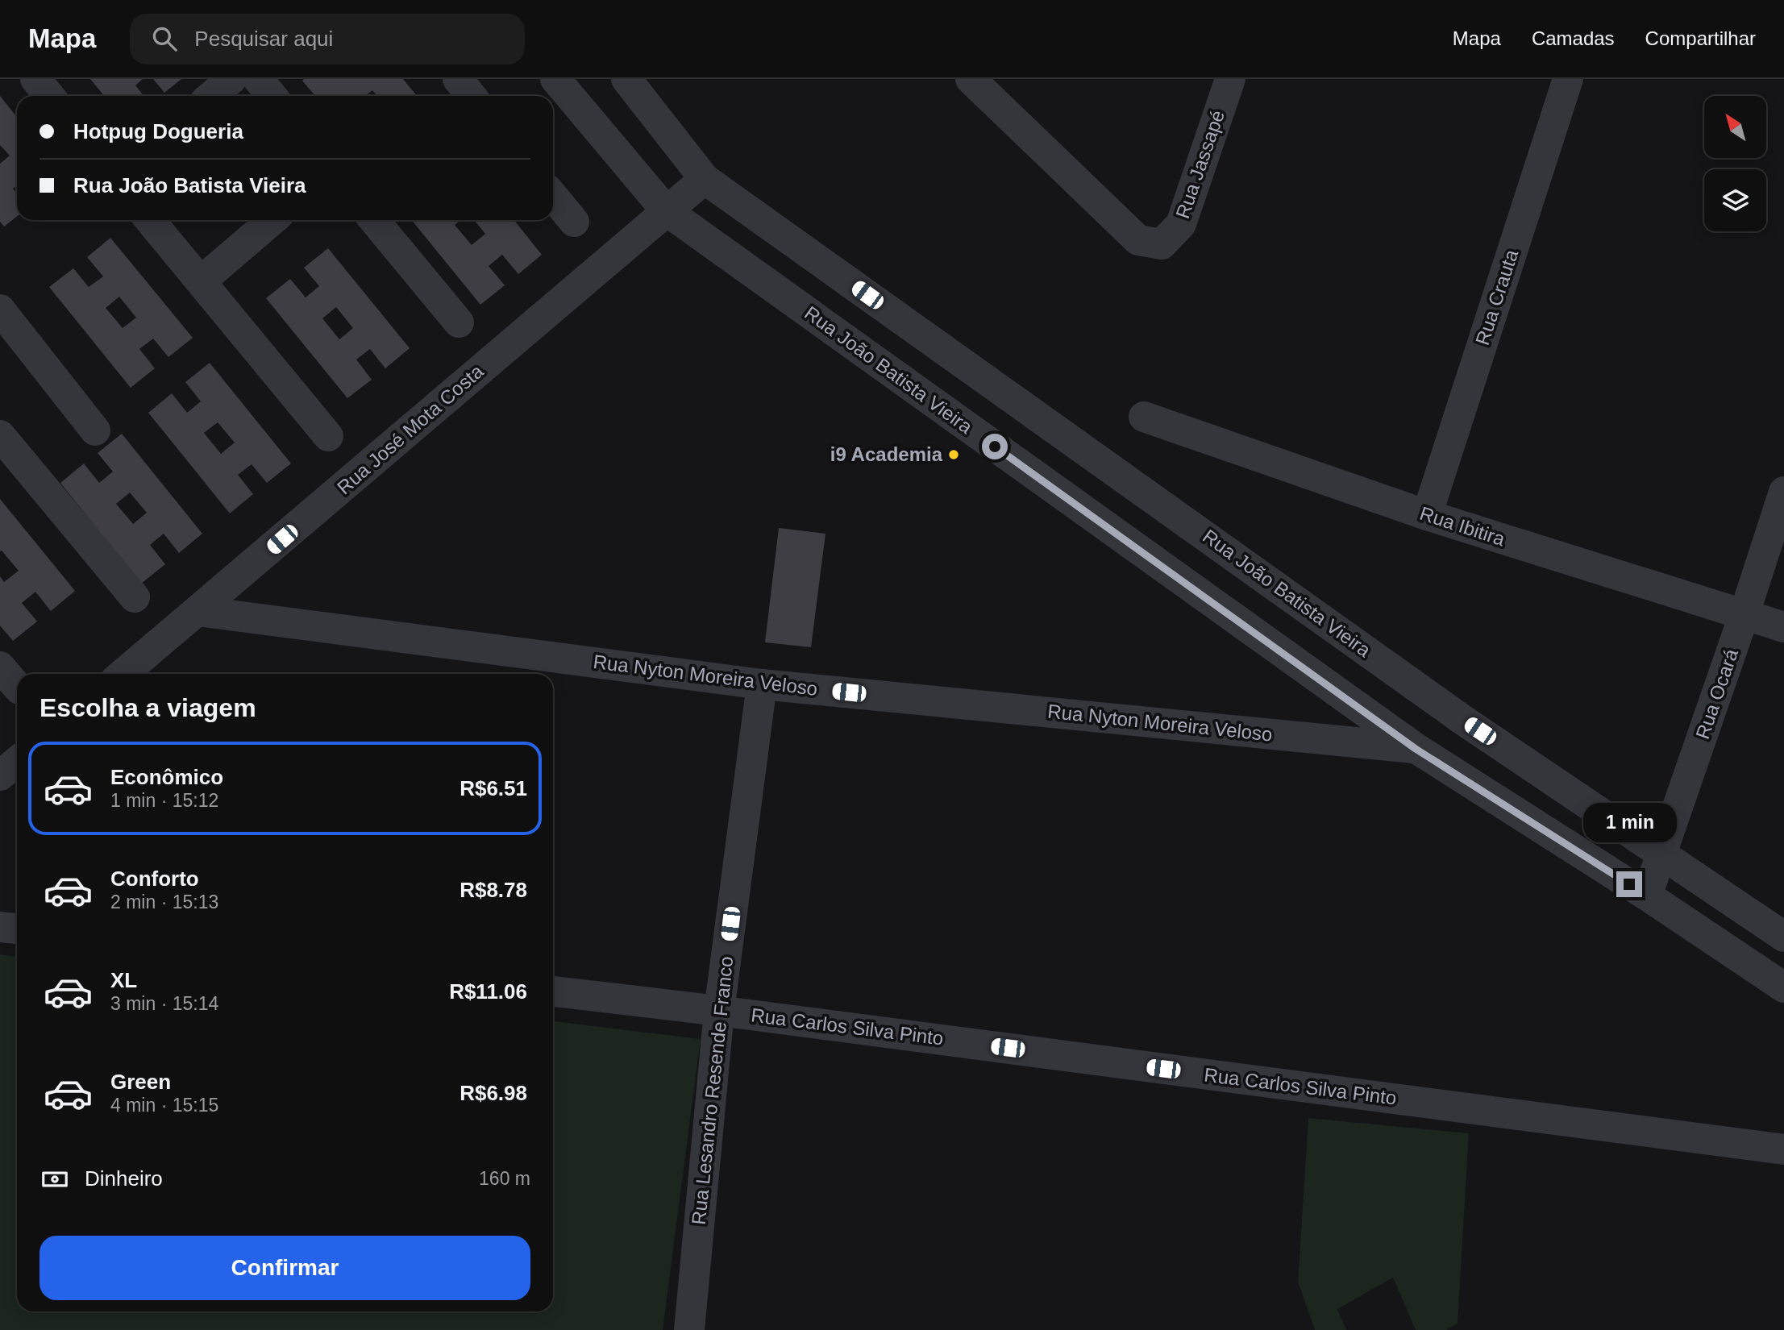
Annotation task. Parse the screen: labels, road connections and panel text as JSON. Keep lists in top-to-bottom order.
{
  "streets": {
    "street": [
      "Rua Jassapé",
      "Rua Crauta",
      "Rua João Batista Vieira",
      "Rua José Mota Costa",
      "Rua Ibitira",
      "Rua Nyton Moreira Veloso",
      "Rua Ocará",
      "Rua Carlos Silva Pinto",
      "Rua Lesandro Resende Franco"
    ]
  },
  "crossings": [
    ["Rua Crauta", "Rua Ibitira"],
    ["Rua João Batista Vieira", "Rua José Mota Costa"],
    ["Rua João Batista Vieira", "Rua Nyton Moreira Veloso"],
    ["Rua João Batista Vieira", "Rua Ocará"],
    ["Rua José Mota Costa", "Rua Nyton Moreira Veloso"],
    ["Rua Ibitira", "Rua Ocará"],
    ["Rua Nyton Moreira Veloso", "Rua Lesandro Resende Franco"],
    ["Rua Carlos Silva Pinto", "Rua Lesandro Resende Franco"]
  ],
  "places": ["i9 Academia"],
  "north": "top left",
  "page": {
    "header": "Mapa",
    "search": "Pesquisar aqui",
    "nav": ["Mapa", "Camadas", "Compartilhar"],
    "banner": ["Hotpug Dogueria", "Rua João Batista Vieira"],
    "heading": "Escolha a viagem",
    "list": [
      {
        "name": "Econômico",
        "note": "1 min · 15:12",
        "value": "R$6.51"
      },
      {
        "name": "Conforto",
        "note": "2 min · 15:13",
        "value": "R$8.78"
      },
      {
        "name": "XL",
        "note": "3 min · 15:14",
        "value": "R$11.06"
      },
      {
        "name": "Green",
        "note": "4 min · 15:15",
        "value": "R$6.98"
      }
    ],
    "bubble": "1 min",
    "pay": ["Dinheiro", "160 m"],
    "buttons": "Confirmar"
  }
}
